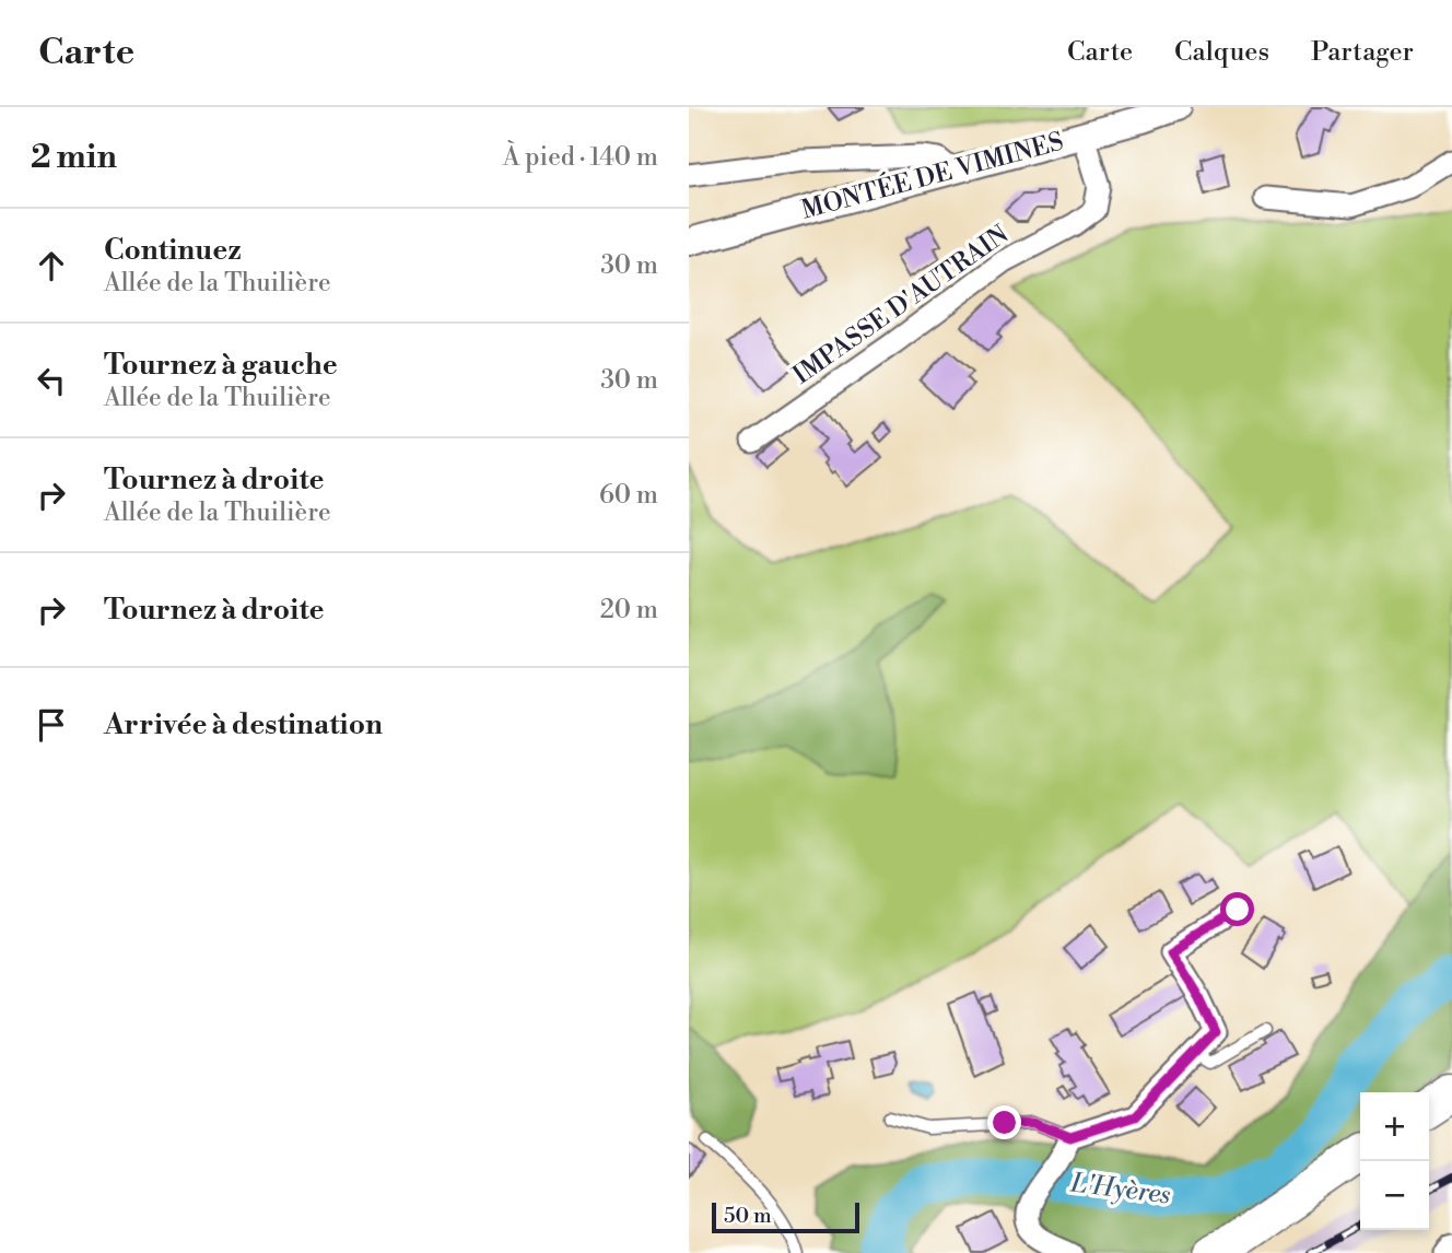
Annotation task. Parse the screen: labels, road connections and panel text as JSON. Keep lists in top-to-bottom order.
{
  "streets": {
    "street": ["MONTÉE DE VIMINES", "IMPASSE D'AUTRAIN"]
  },
  "crossings": [
    ["MONTÉE DE VIMINES", "IMPASSE D'AUTRAIN"]
  ],
  "water": ["L'Hyères"],
  "scale_bar": "50 m",
  "page": {
    "header": "Carte",
    "nav": ["Carte", "Calques", "Partager"],
    "heading": ["2 min", "À pied · 140 m"],
    "list": [
      ["Continuez", "Allée de la Thuilière", "30 m"],
      ["Tournez à gauche", "Allée de la Thuilière", "30 m"],
      ["Tournez à droite", "Allée de la Thuilière", "60 m"],
      ["Tournez à droite", "20 m"],
      "Arrivée à destination"
    ],
    "map_buttons": ["+", "−"],
    "scale": "50 m"
  }
}
